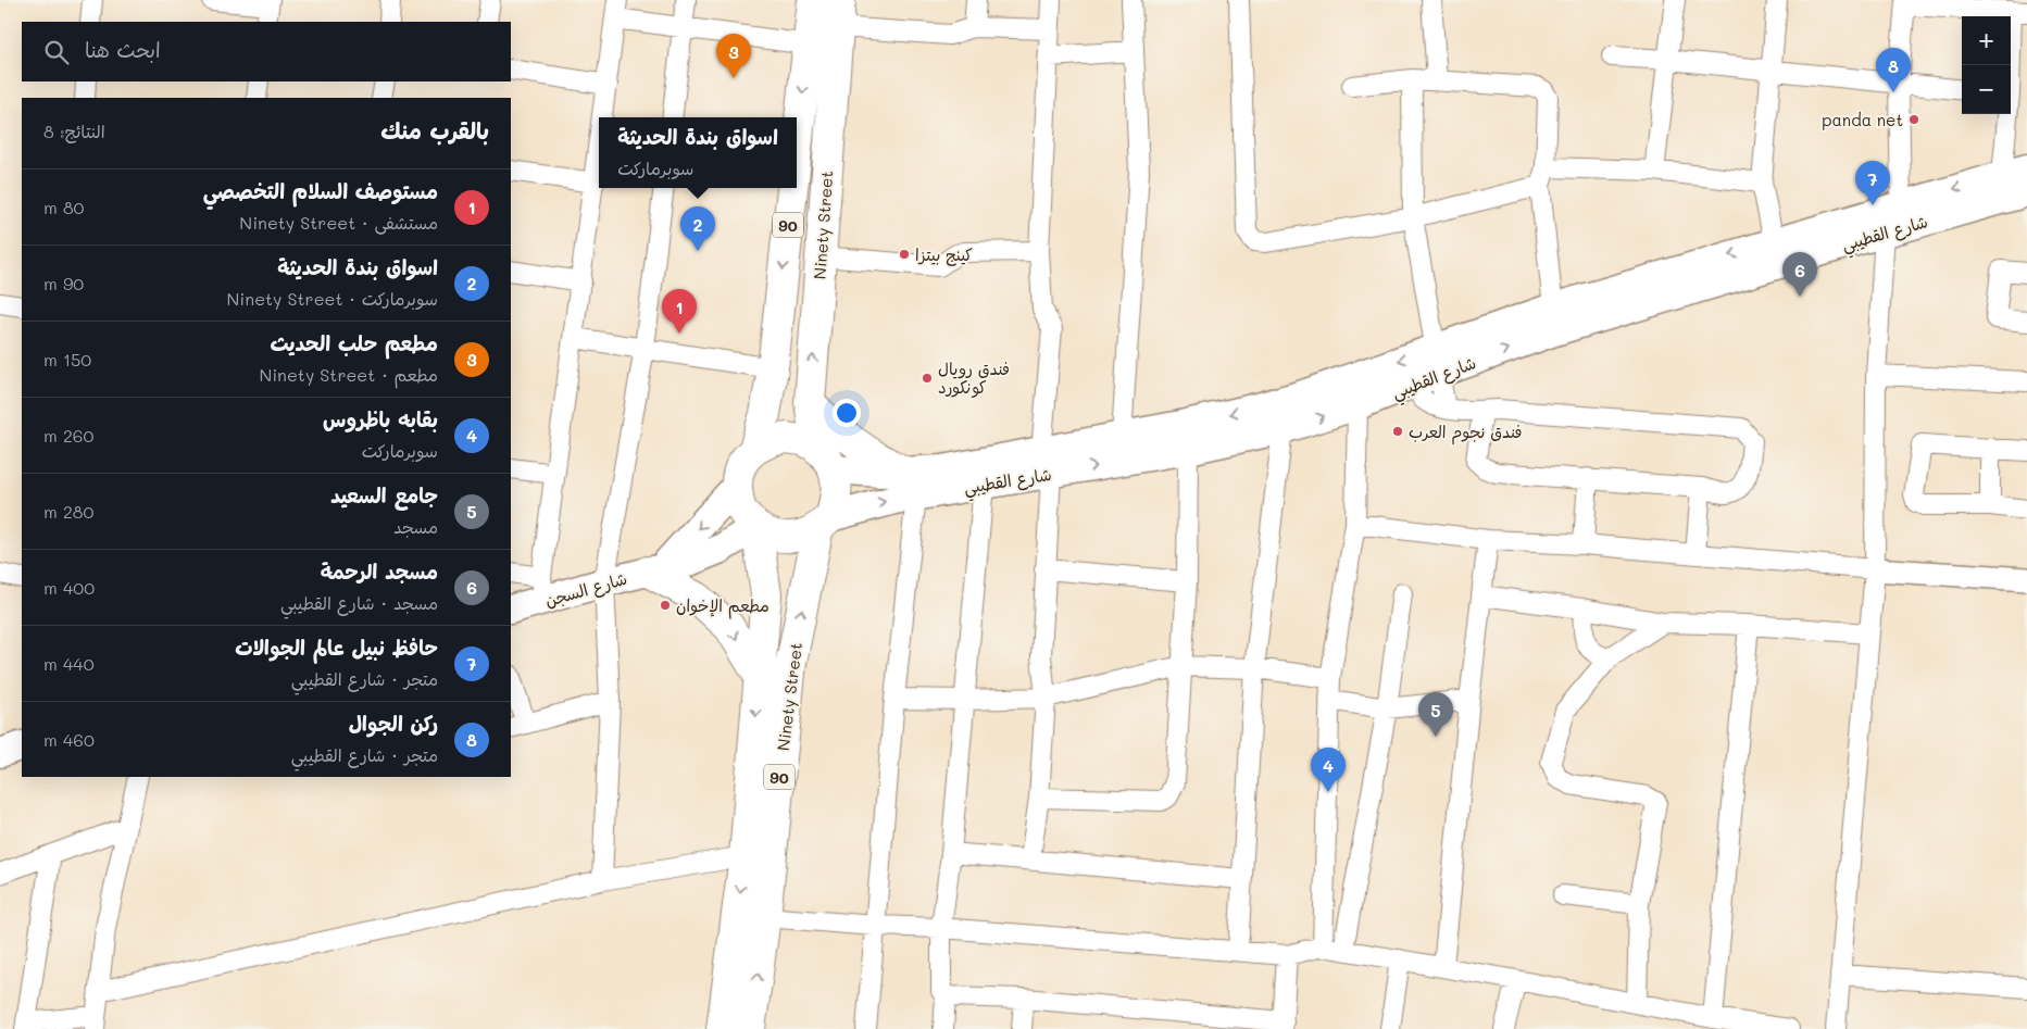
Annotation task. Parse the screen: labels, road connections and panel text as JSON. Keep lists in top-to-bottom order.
{
  "streets": {
    "highway": ["90", "Ninety Street"],
    "main road": ["شارع القطيبي", "شارع السجن"]
  },
  "crossings": [
    ["Ninety Street", "شارع القطيبي"],
    ["Ninety Street", "شارع السجن"],
    ["شارع القطيبي", "شارع السجن"]
  ],
  "places": [
    "panda net",
    "كينج بيتزا",
    "فندق رويال كونكورد",
    "فندق نجوم العرب",
    "مطعم الإخوان"
  ],
  "page": {
    "map_buttons": ["+", "−"],
    "search": "ابحث هنا",
    "pins": [
      "3",
      "8",
      "7",
      "2",
      "6",
      "1",
      "5",
      "4"
    ],
    "heading": ["بالقرب منك", "النتائج: 8"],
    "popup": ["اسواق بندة الحديثة", "سوبرماركت"],
    "list": [
      {
        "mark": "1",
        "name": "مستوصف السلام التخصصي",
        "note": "مستشفى · Ninety Street",
        "value": "80 m"
      },
      {
        "mark": "2",
        "name": "اسواق بندة الحديثة",
        "note": "سوبرماركت · Ninety Street",
        "value": "90 m"
      },
      {
        "mark": "3",
        "name": "مطعم حلب الحديث",
        "note": "مطعم · Ninety Street",
        "value": "150 m"
      },
      {
        "mark": "4",
        "name": "بقابه باظروس",
        "note": "سوبرماركت",
        "value": "260 m"
      },
      {
        "mark": "5",
        "name": "جامع السعيد",
        "note": "مسجد",
        "value": "280 m"
      },
      {
        "mark": "6",
        "name": "مسجد الرحمة",
        "note": "مسجد · شارع القطيبي",
        "value": "400 m"
      },
      {
        "mark": "7",
        "name": "حافظ نبيل عالم الجوالات",
        "note": "متجر · شارع القطيبي",
        "value": "440 m"
      },
      {
        "mark": "8",
        "name": "ركن الجوال",
        "note": "متجر · شارع القطيبي",
        "value": "460 m"
      }
    ]
  }
}
